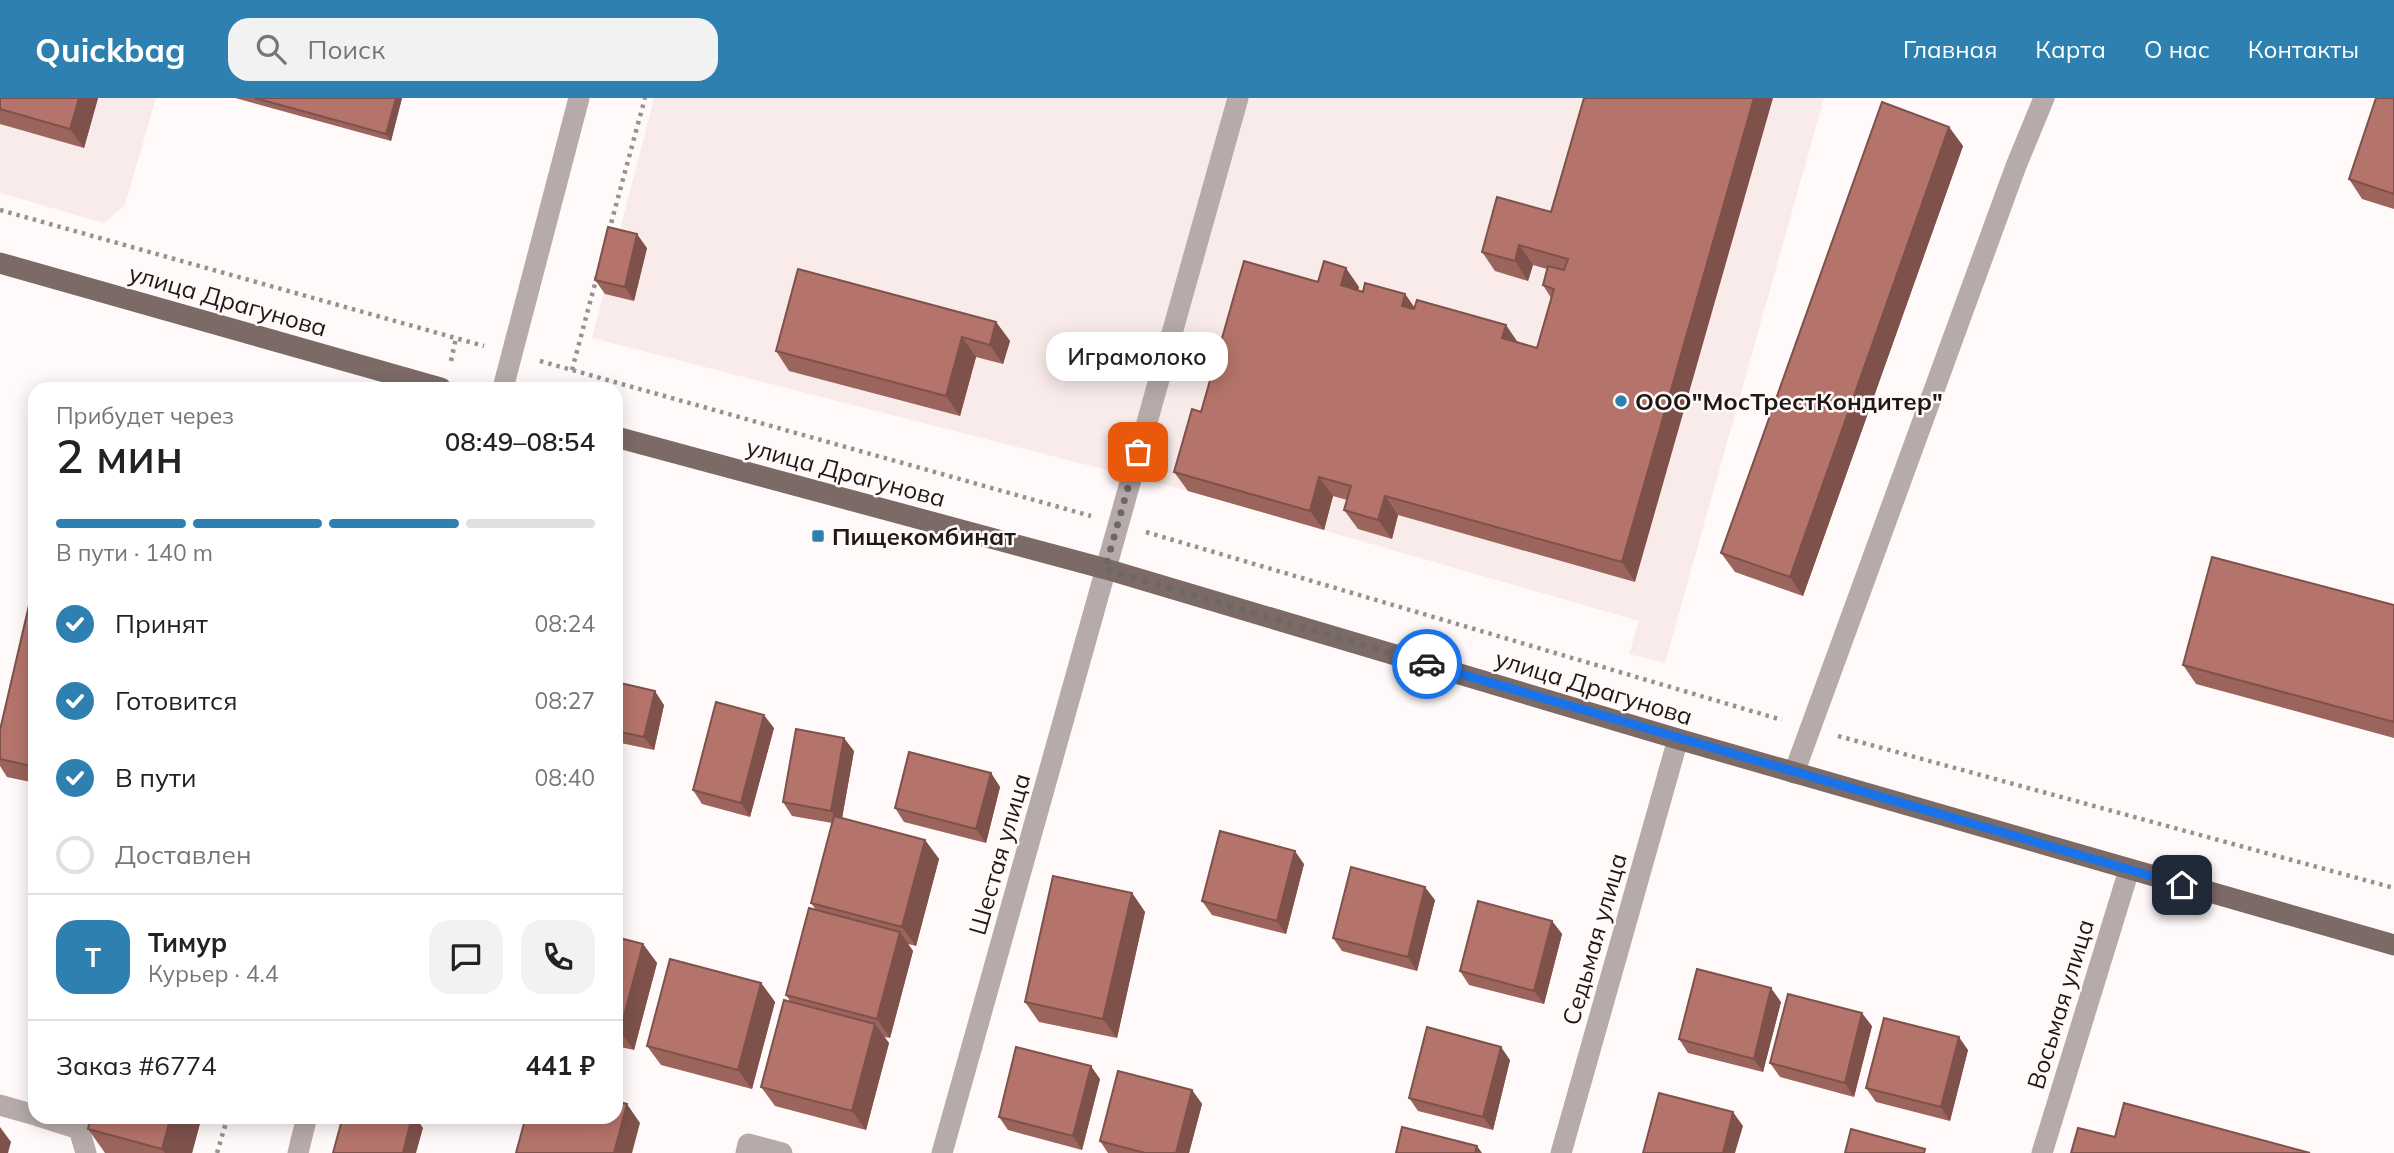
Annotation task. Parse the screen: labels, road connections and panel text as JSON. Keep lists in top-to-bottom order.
{
  "streets": {
    "main road": ["улица Драгунова"],
    "street": ["Шестая улица", "Седьмая улица", "Восьмая улица"]
  },
  "crossings": [
    ["улица Драгунова", "Шестая улица"],
    ["улица Драгунова", "Седьмая улица"],
    ["улица Драгунова", "Восьмая улица"]
  ],
  "places": {
    "other": ["ООО\"МосТрестКондитер\"", "Играмолоко"],
    "transit": ["Пищекомбинат"]
  },
  "page": {
    "header": "Quickbag",
    "search": "Поиск",
    "nav": [
      "Главная",
      "Карта",
      "О нас",
      "Контакты"
    ],
    "bubble": "Играмолоко",
    "heading": ["2 мин", "Прибудет через", "08:49–08:54"],
    "panel": [
      "Тимур",
      "Курьер · 4.4",
      "Заказ #6774",
      "441 ₽"
    ],
    "bar": "В пути · 140 m",
    "list": [
      ["Принят", "08:24"],
      ["Готовится", "08:27"],
      ["В пути", "08:40"],
      "Доставлен"
    ],
    "round": "Т"
  }
}
